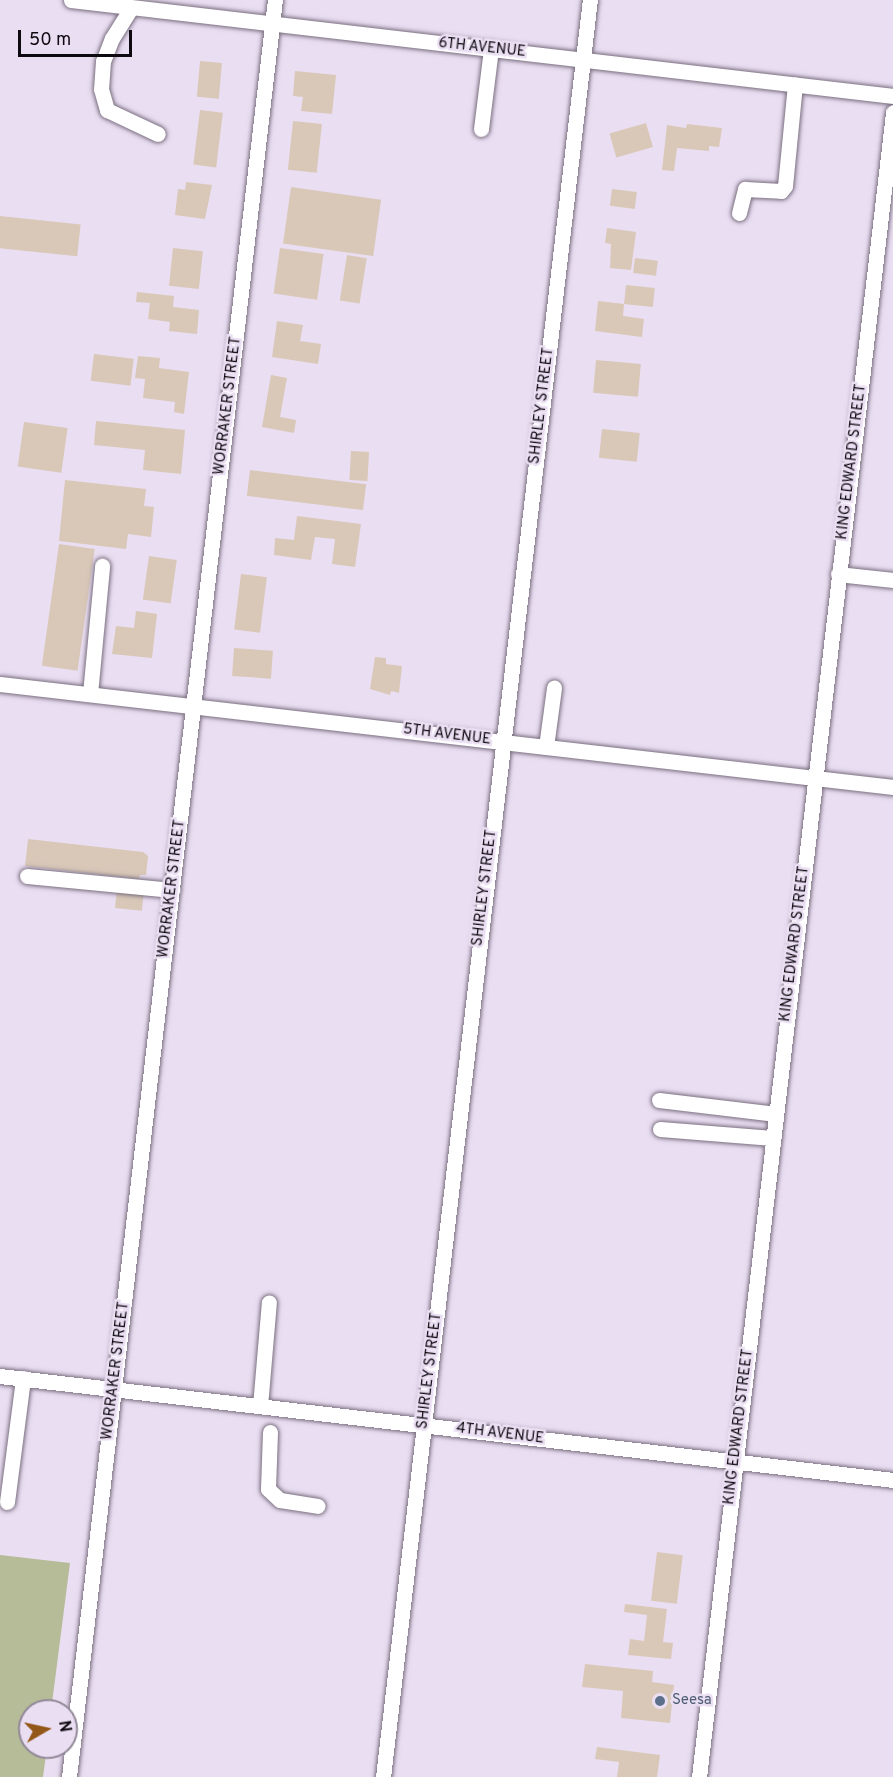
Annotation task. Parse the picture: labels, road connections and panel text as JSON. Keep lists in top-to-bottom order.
{
  "streets": {
    "street": [
      "6TH AVENUE",
      "WORRAKER STREET",
      "SHIRLEY STREET",
      "KING EDWARD STREET",
      "5TH AVENUE",
      "4TH AVENUE"
    ]
  },
  "crossings": [
    ["6TH AVENUE", "WORRAKER STREET"],
    ["6TH AVENUE", "SHIRLEY STREET"],
    ["WORRAKER STREET", "5TH AVENUE"],
    ["WORRAKER STREET", "4TH AVENUE"],
    ["SHIRLEY STREET", "5TH AVENUE"],
    ["SHIRLEY STREET", "4TH AVENUE"],
    ["KING EDWARD STREET", "5TH AVENUE"],
    ["KING EDWARD STREET", "4TH AVENUE"]
  ],
  "places": ["Seesa"],
  "scale_bar": "50 m",
  "north": "right"
}
